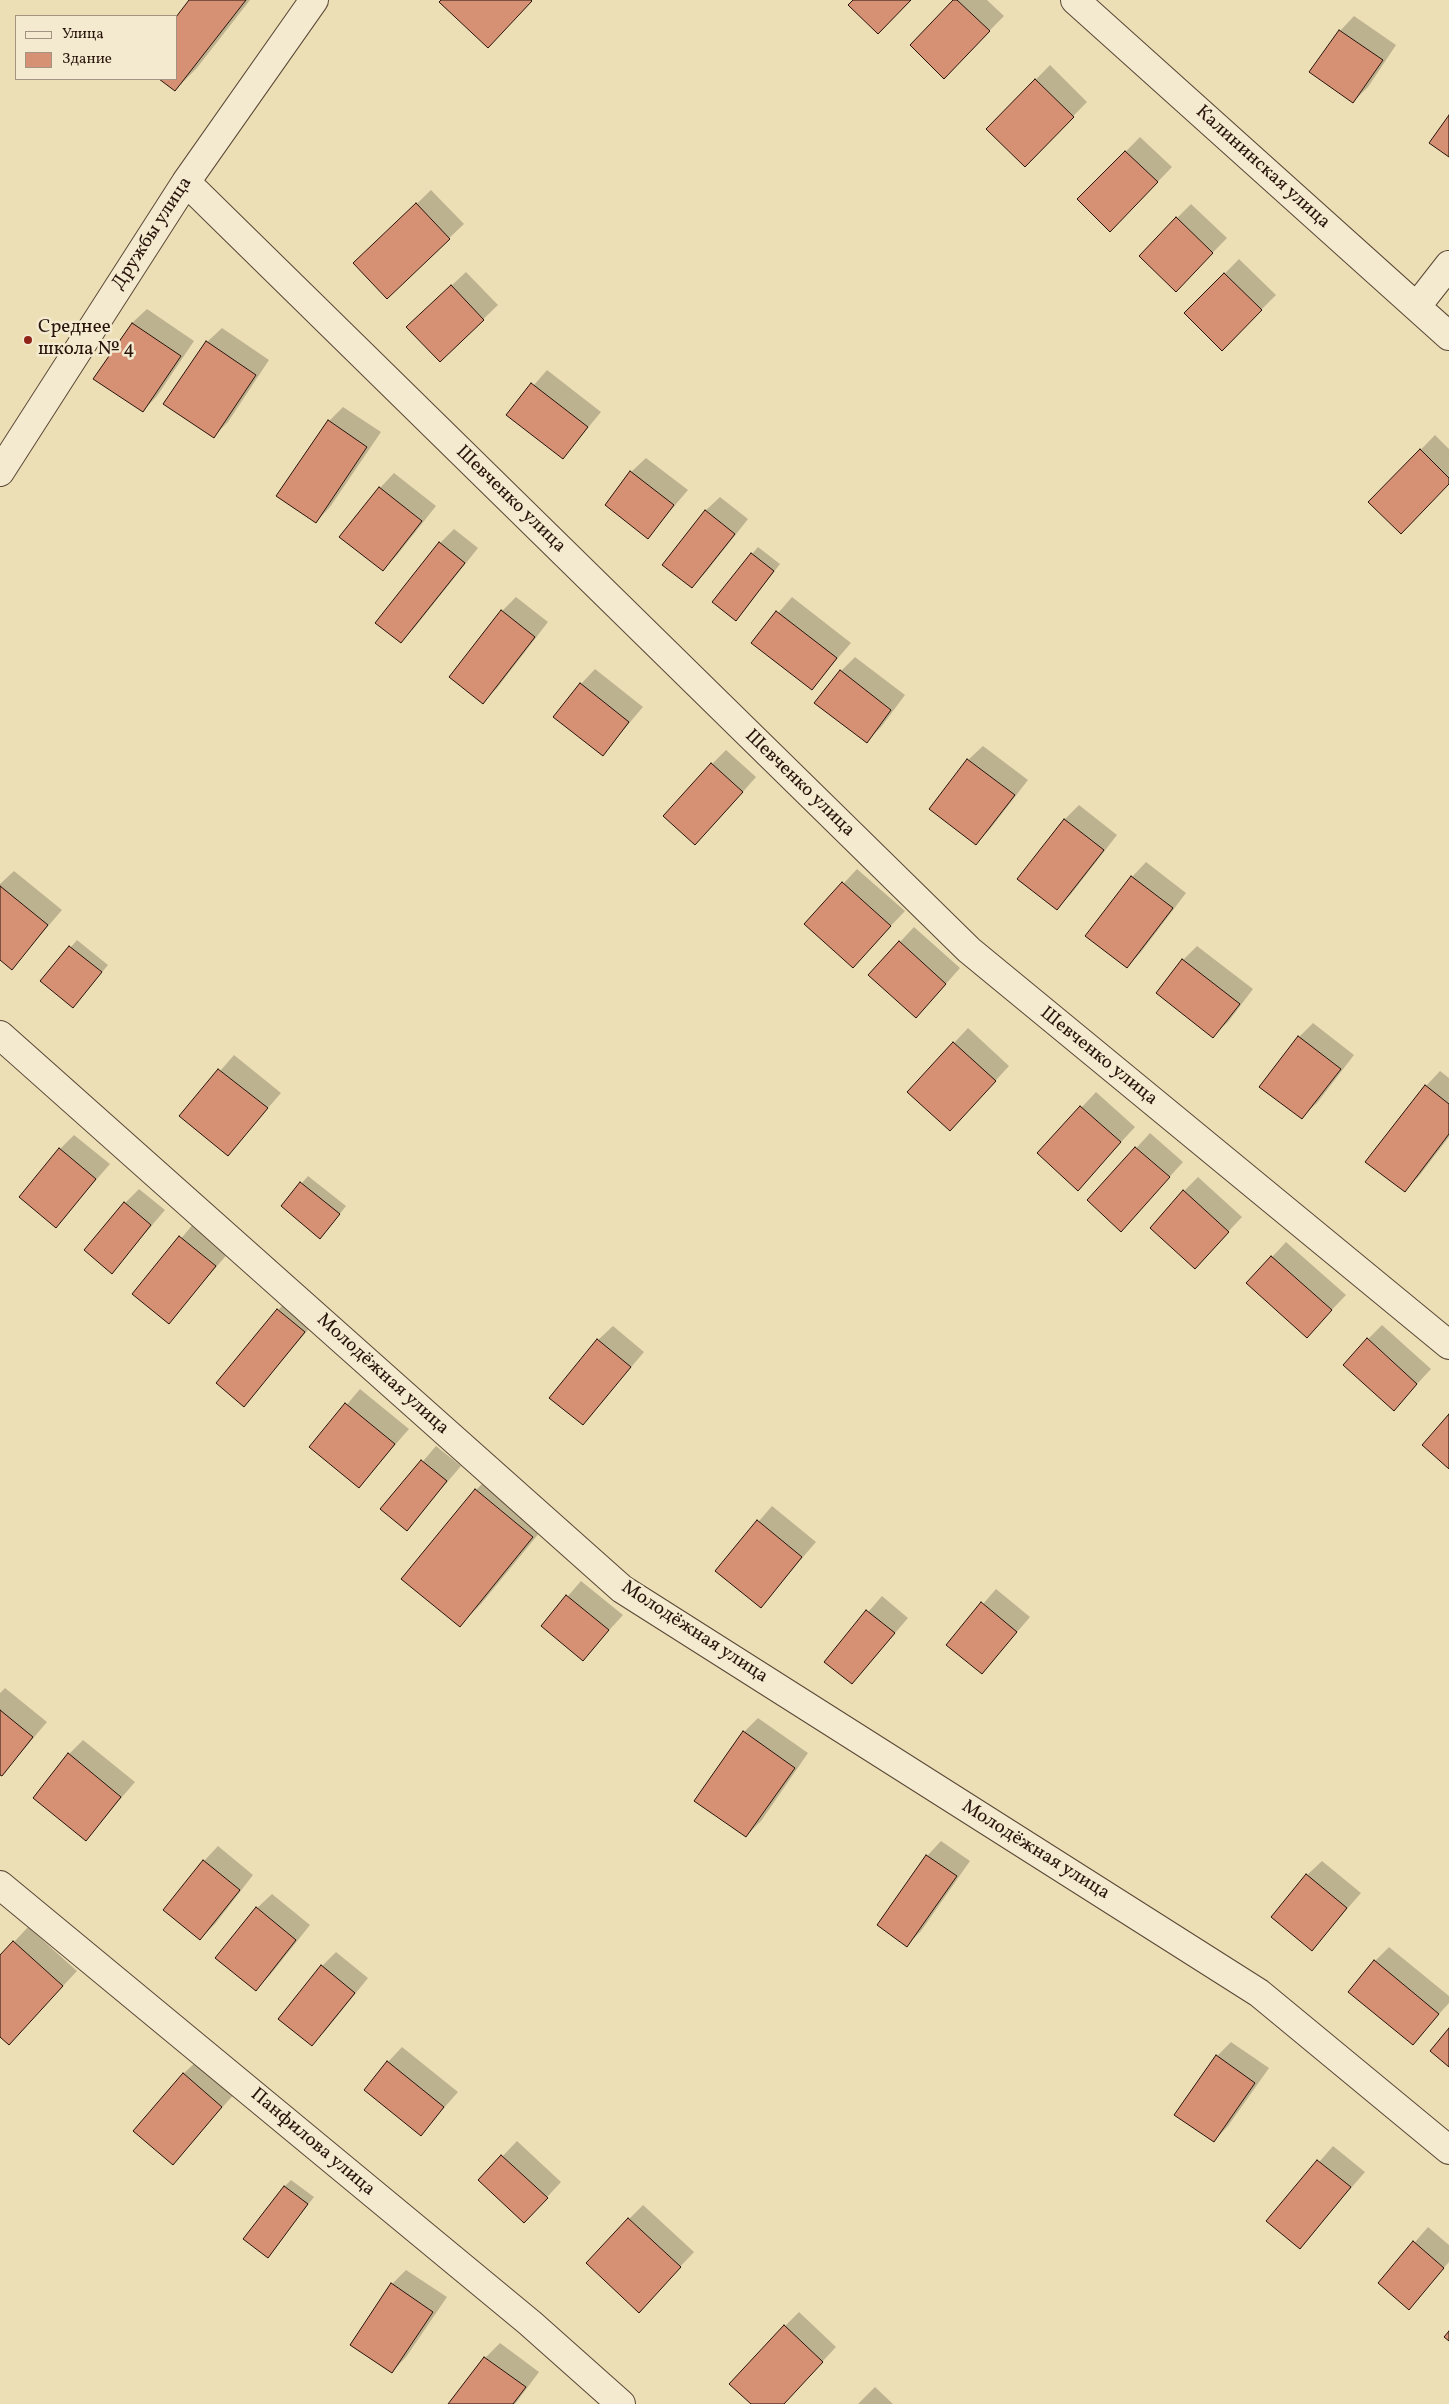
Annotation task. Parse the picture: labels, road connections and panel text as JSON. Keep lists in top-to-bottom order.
{
  "streets": {
    "street": [
      "Калининская улица",
      "Дружбы улица",
      "Шевченко улица",
      "Молодёжная улица",
      "Панфилова улица"
    ]
  },
  "crossings": [
    ["Дружбы улица", "Шевченко улица"]
  ],
  "places": ["Среднее школа № 4"],
  "legend": ["Улица", "Здание"]
}
